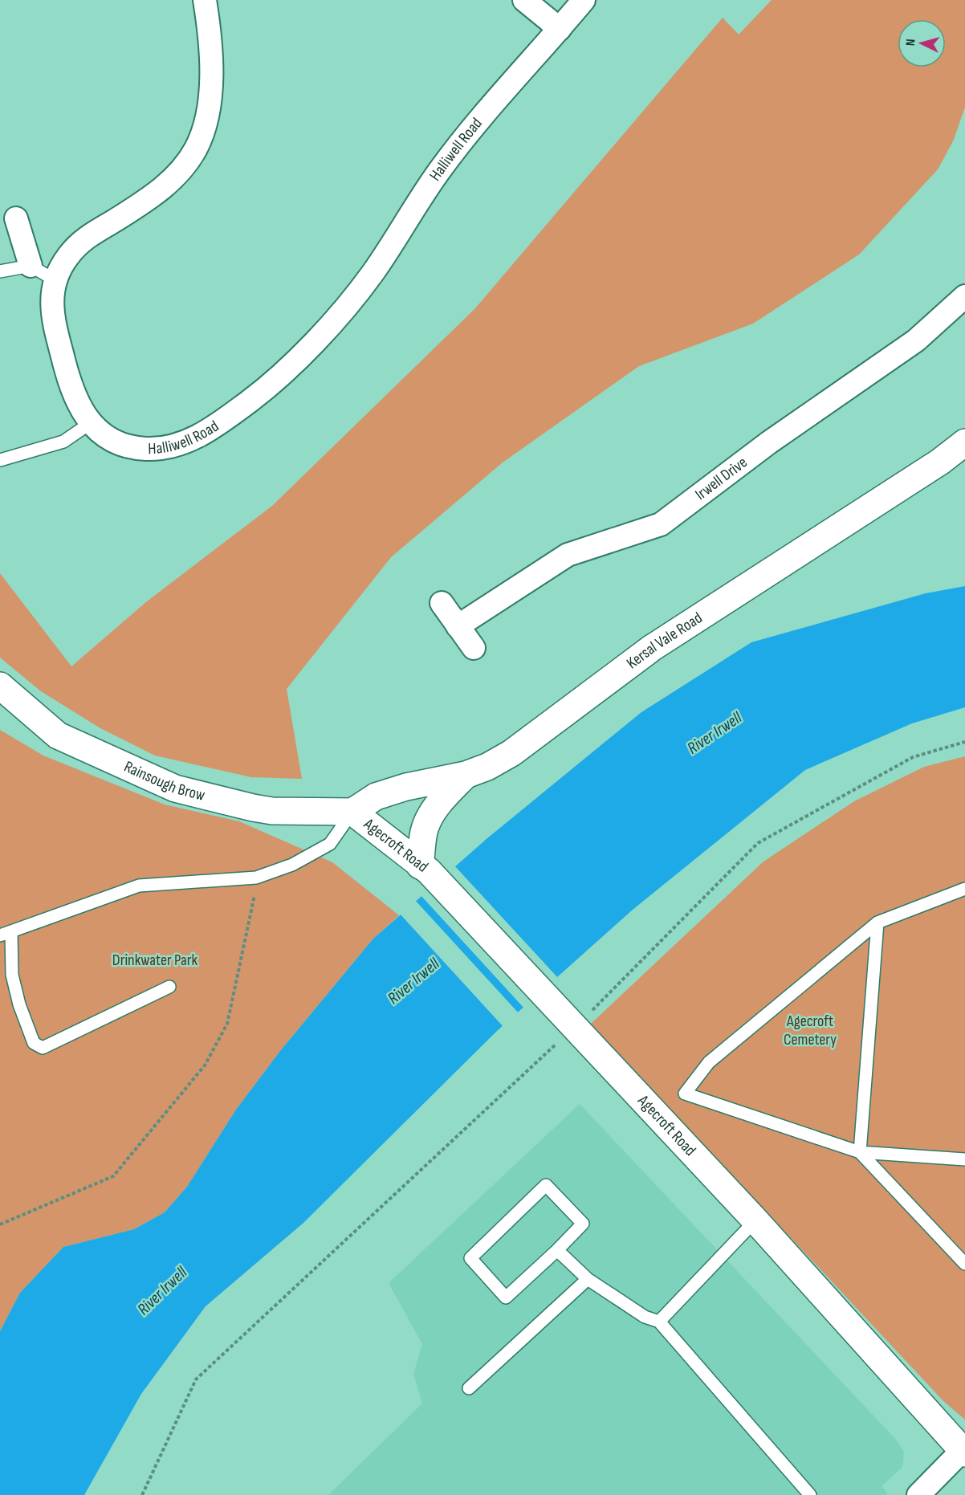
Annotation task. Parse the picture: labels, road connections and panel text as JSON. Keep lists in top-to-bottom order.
{
  "streets": {
    "main road": ["Kersal Vale Road", "Rainsough Brow", "Agecroft Road"],
    "street": ["Halliwell Road", "Irwell Drive"]
  },
  "crossings": [
    ["Kersal Vale Road", "Rainsough Brow"],
    ["Kersal Vale Road", "Agecroft Road"],
    ["Rainsough Brow", "Agecroft Road"]
  ],
  "water": ["River Irwell"],
  "parks": ["Drinkwater Park", "Agecroft Cemetery"],
  "north": "left"
}
